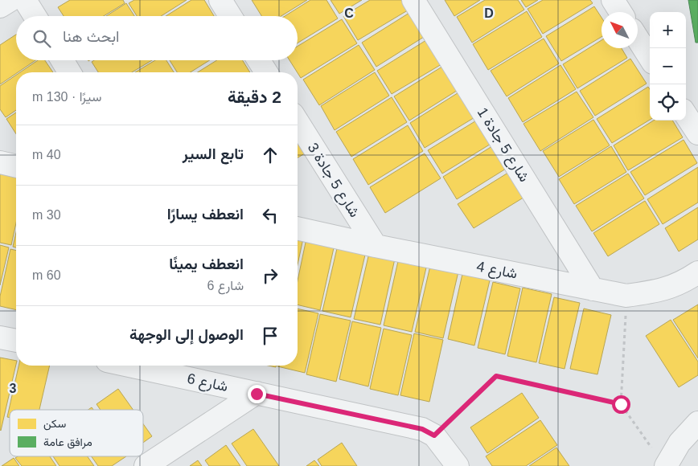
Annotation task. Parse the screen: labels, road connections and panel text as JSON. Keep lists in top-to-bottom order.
{
  "streets": {
    "street": [
      "شارع 5 جادة 1",
      "شارع 5 جادة 3",
      "شارع 4",
      "شارع 6"
    ]
  },
  "crossings": [
    ["شارع 5 جادة 1", "شارع 4"],
    ["شارع 5 جادة 3", "شارع 4"]
  ],
  "legend": ["سكن", "مرافق عامة"],
  "north": "top left",
  "page": {
    "map_buttons": ["+", "−"],
    "search": "ابحث هنا",
    "heading": ["2 دقيقة", "سيرًا · 130 m"],
    "list": [
      ["تابع السير", "40 m"],
      ["انعطف يسارًا", "30 m"],
      ["انعطف يمينًا", "شارع 6", "60 m"],
      "الوصول إلى الوجهة"
    ]
  },
  "grid": {
    "columns": ["C", "D"],
    "rows": ["3"]
  }
}
